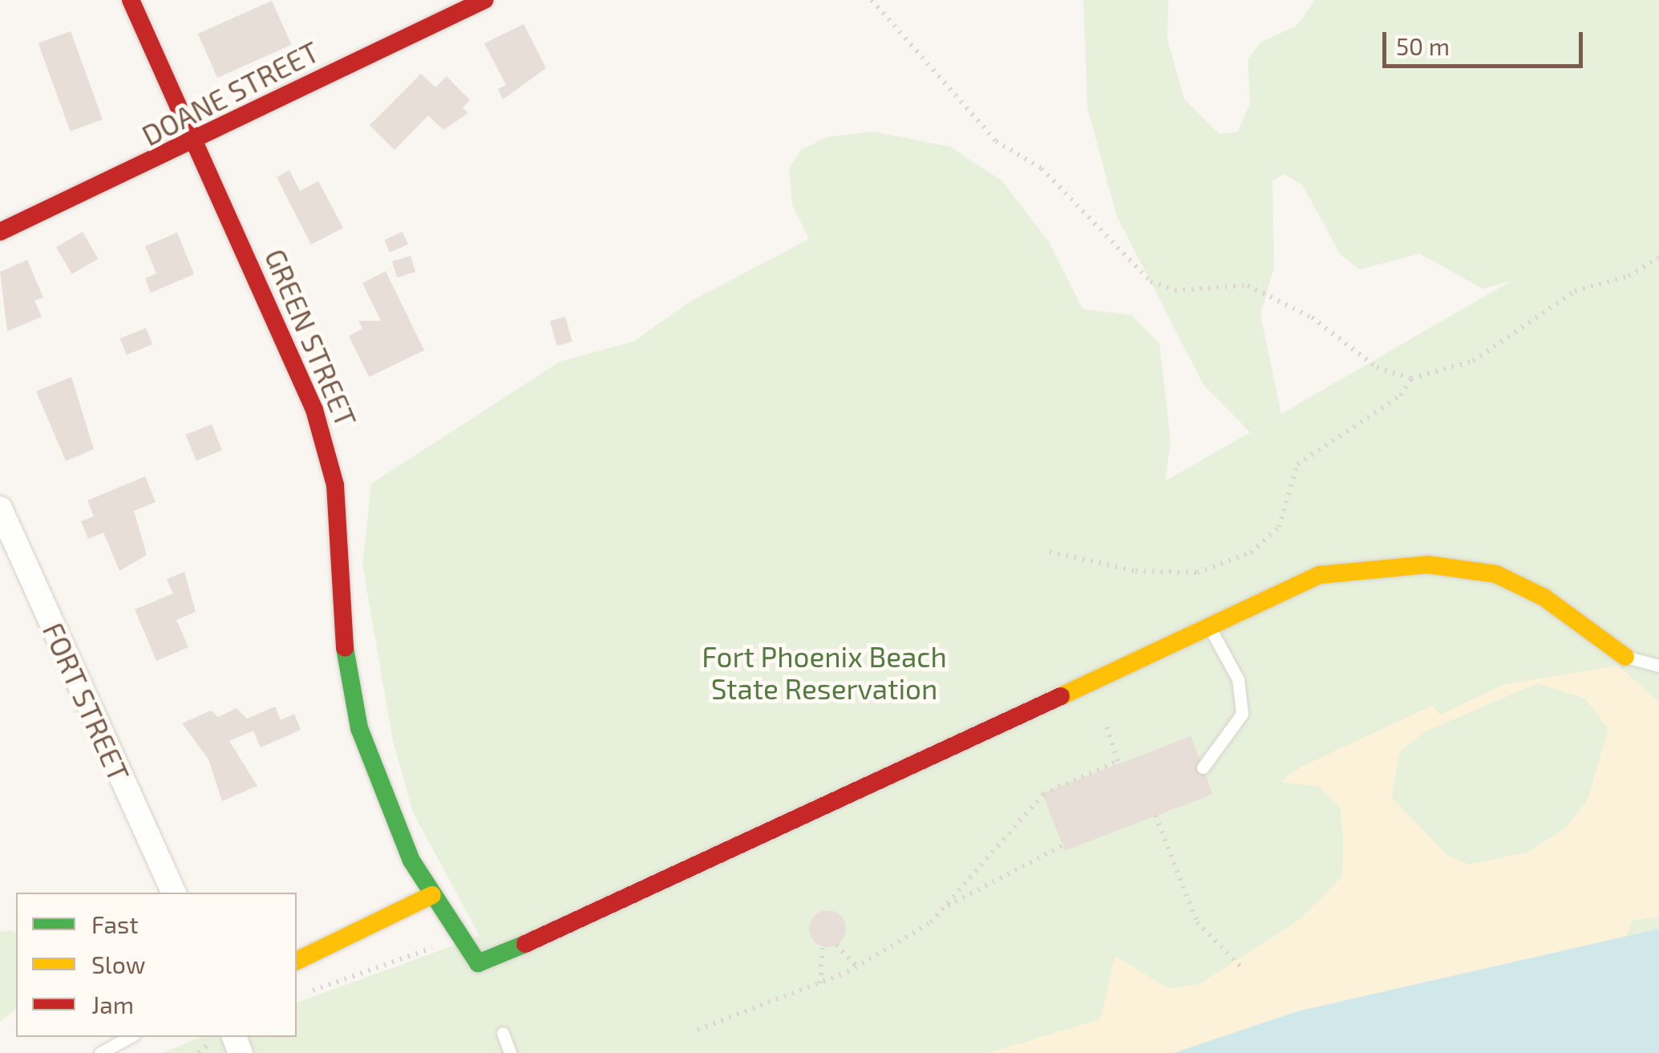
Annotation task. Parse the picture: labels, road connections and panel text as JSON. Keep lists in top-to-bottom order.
{
  "streets": {
    "street": ["DOANE STREET", "GREEN STREET", "FORT STREET"]
  },
  "crossings": [
    ["DOANE STREET", "GREEN STREET"]
  ],
  "parks": ["Fort Phoenix Beach State Reservation"],
  "legend": ["Fast", "Slow", "Jam"],
  "scale_bar": "50 m"
}
